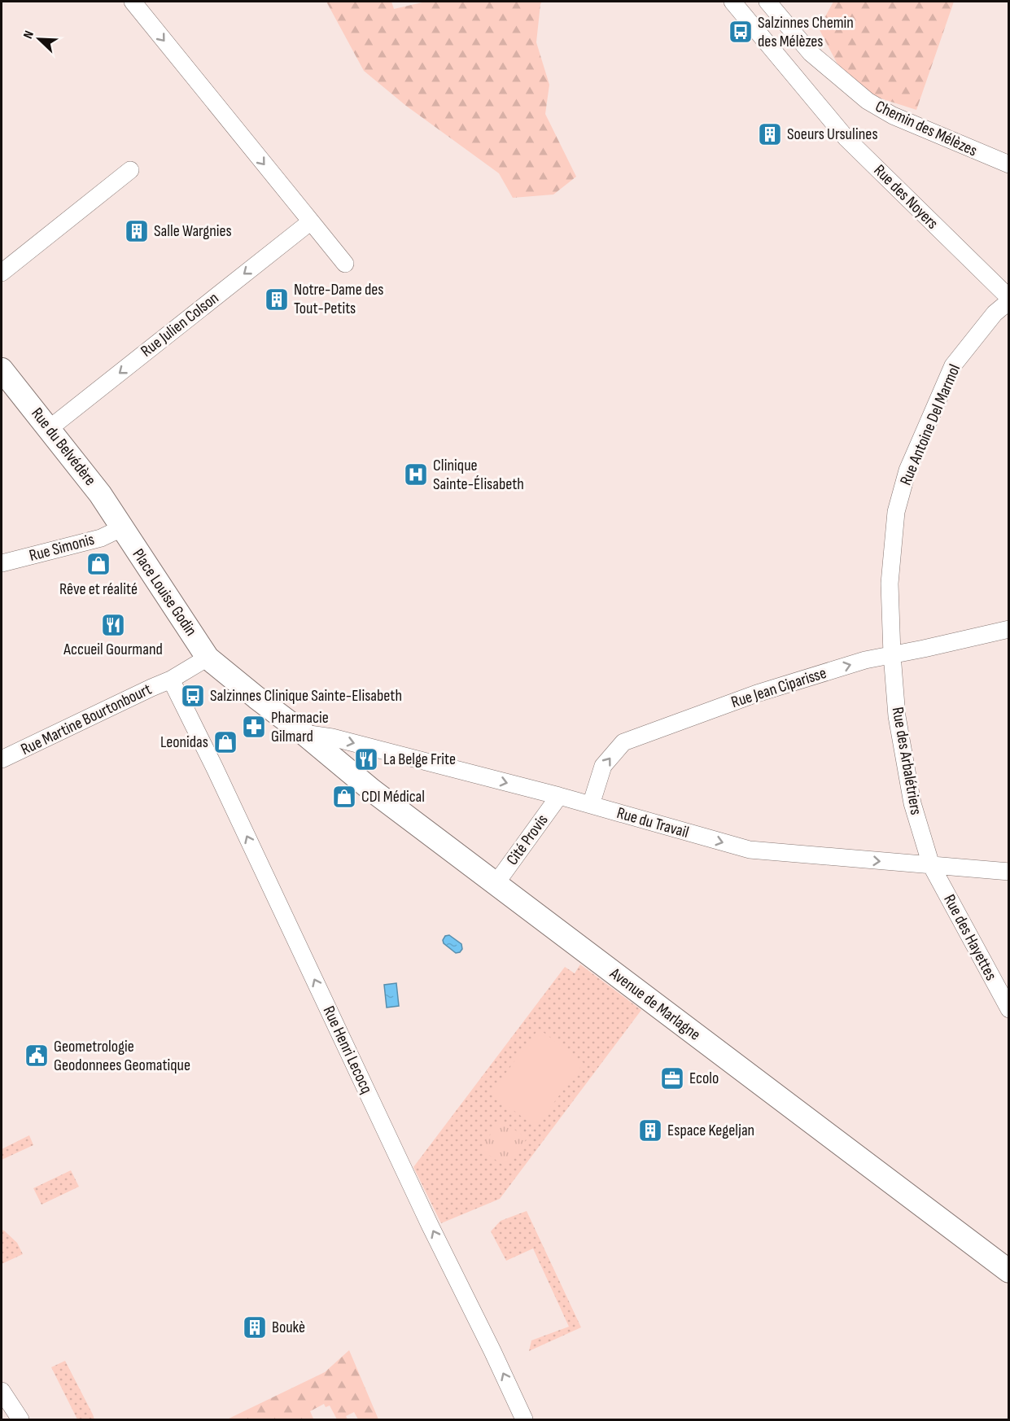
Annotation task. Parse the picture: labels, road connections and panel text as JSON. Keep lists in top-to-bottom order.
{
  "streets": {
    "main road": ["Rue du Belvédère", "Place Louise Godin", "Avenue de Marlagne"],
    "street": [
      "Chemin des Mélèzes",
      "Rue des Noyers",
      "Rue Julien Colson",
      "Rue Antoine Del Marmol",
      "Rue Simonis",
      "Rue Jean Ciparisse",
      "Rue Martine Bourtonbourt",
      "Rue des Arbalétriers",
      "Rue du Travail",
      "Cité Provis",
      "Rue des Hayettes",
      "Rue Henri Lecocq"
    ]
  },
  "crossings": [
    ["Rue des Noyers", "Rue Antoine Del Marmol"],
    ["Rue Julien Colson", "Rue du Belvédère"],
    ["Rue Antoine Del Marmol", "Rue Jean Ciparisse"],
    ["Rue Antoine Del Marmol", "Rue des Arbalétriers"],
    ["Rue du Belvédère", "Rue Simonis"],
    ["Rue du Belvédère", "Place Louise Godin"],
    ["Rue Simonis", "Place Louise Godin"],
    ["Place Louise Godin", "Rue du Travail"],
    ["Place Louise Godin", "Avenue de Marlagne"],
    ["Rue Jean Ciparisse", "Rue des Arbalétriers"],
    ["Rue Jean Ciparisse", "Rue du Travail"],
    ["Rue Martine Bourtonbourt", "Rue Henri Lecocq"],
    ["Rue des Arbalétriers", "Rue du Travail"],
    ["Rue des Arbalétriers", "Rue des Hayettes"],
    ["Rue du Travail", "Cité Provis"],
    ["Rue du Travail", "Rue des Hayettes"],
    ["Rue du Travail", "Avenue de Marlagne"],
    ["Cité Provis", "Avenue de Marlagne"]
  ],
  "one_way": ["Rue Jean Ciparisse", "Rue du Travail", "Rue Henri Lecocq"],
  "places": {
    "bus stop": ["Salzinnes Chemin des Mélèzes", "Salzinnes Clinique Sainte-Elisabeth"],
    "building": [
      "Soeurs Ursulines",
      "Salle Wargnies",
      "Notre-Dame des Tout-Petits",
      "Espace Kegeljan",
      "Boukè"
    ],
    "hospital": ["Clinique Sainte-Élisabeth"],
    "shop": ["Rêve et réalité", "Leonidas", "CDI Médical"],
    "restaurant": ["Accueil Gourmand", "La Belge Frite"],
    "pharmacy": ["Pharmacie Gilmard"],
    "public building": ["Geometrologie Geodonnees Geomatique"],
    "office": ["Ecolo"]
  },
  "north": "top left"
}
